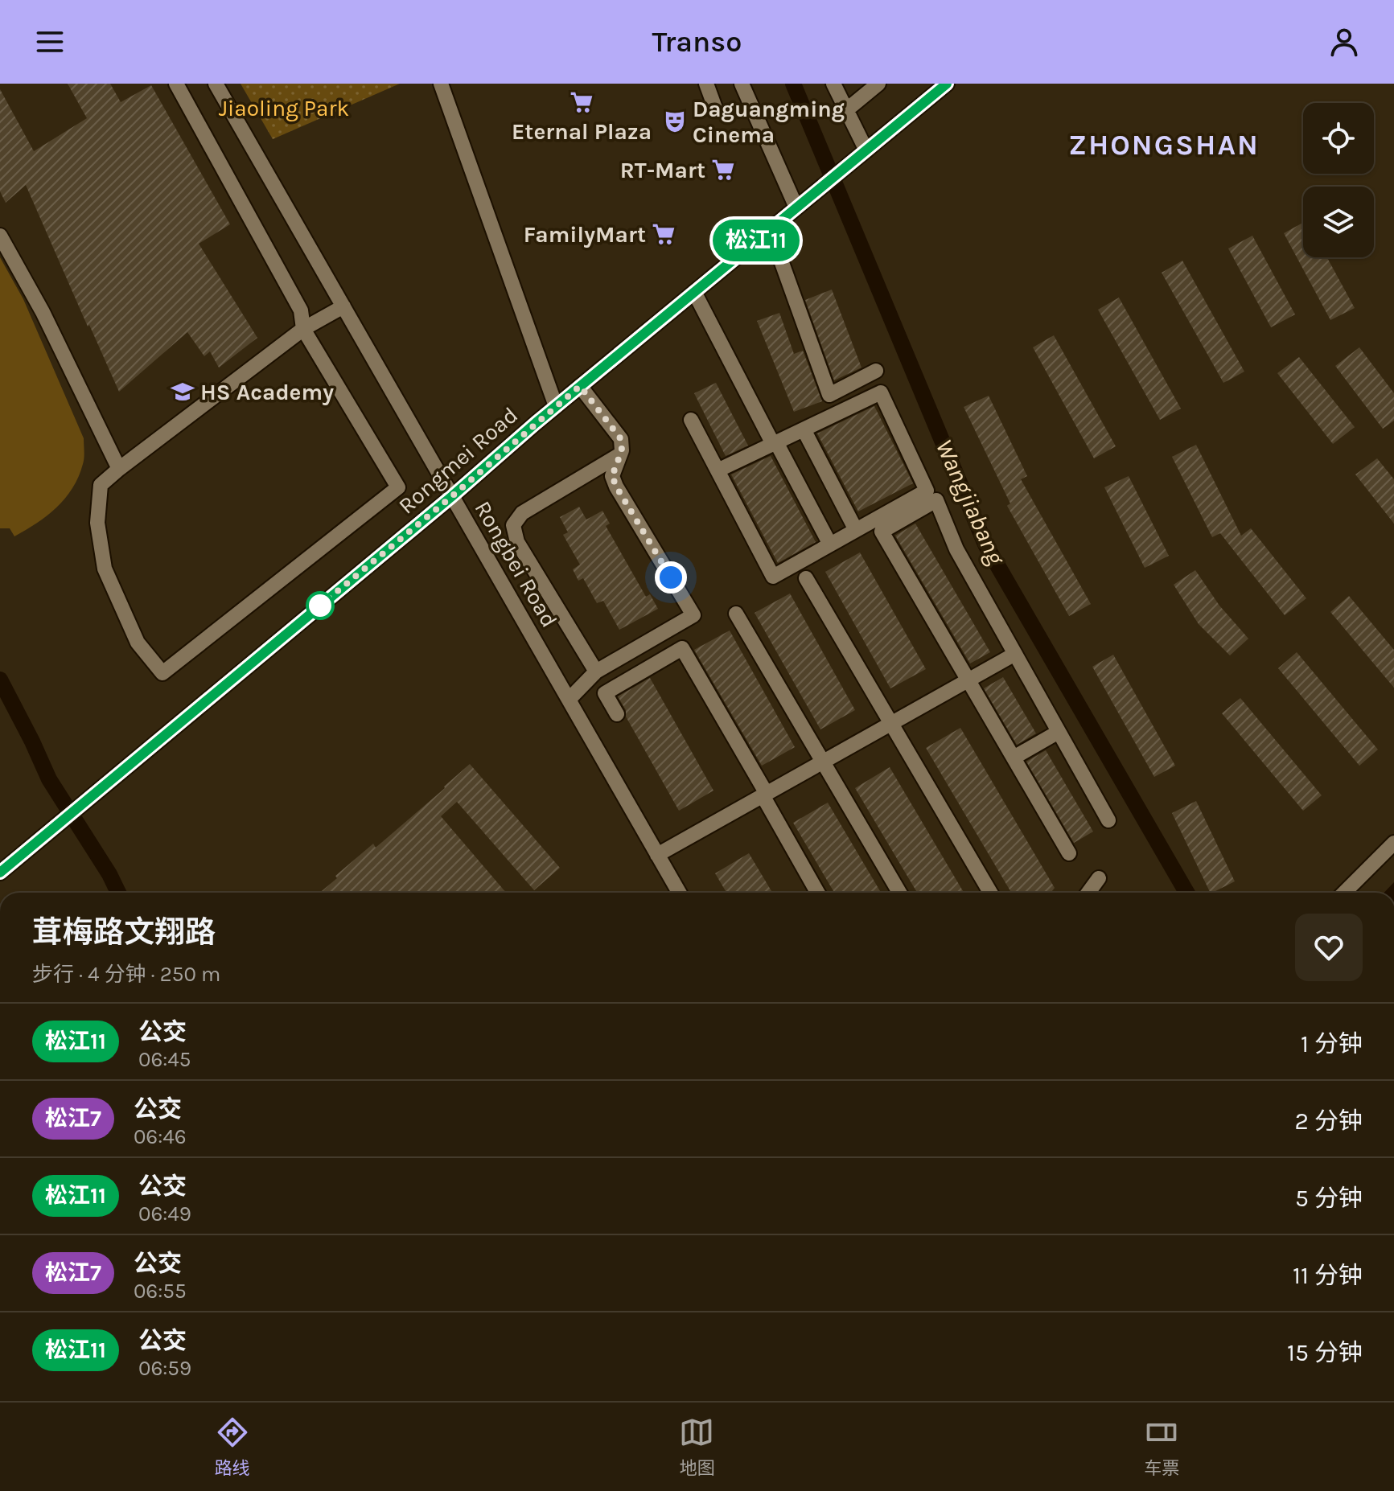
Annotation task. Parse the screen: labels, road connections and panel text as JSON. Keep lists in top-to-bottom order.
{
  "streets": {
    "street": ["Rongmei Road", "Rongbei Road"]
  },
  "crossings": [
    ["Rongmei Road", "Rongbei Road"]
  ],
  "districts": ["ZHONGSHAN"],
  "water": ["Wangjiabang"],
  "parks": ["Jiaoling Park"],
  "places": {
    "supermarket": ["Eternal Plaza", "RT-Mart", "FamilyMart"],
    "theatre": ["Daguangming Cinema"],
    "school or university": ["HS Academy"]
  },
  "lines": ["bus line 松江11"],
  "page": {
    "header": "Transo",
    "on_map": "松江11",
    "heading": ["茸梅路文翔路", "步行 · 4 分钟 · 250 m"],
    "list": [
      {
        "mark": "松江11",
        "name": "公交",
        "note": "06:45",
        "value": "1 分钟"
      },
      {
        "mark": "松江7",
        "name": "公交",
        "note": "06:46",
        "value": "2 分钟"
      },
      {
        "mark": "松江11",
        "name": "公交",
        "note": "06:49",
        "value": "5 分钟"
      },
      {
        "mark": "松江7",
        "name": "公交",
        "note": "06:55",
        "value": "11 分钟"
      },
      {
        "mark": "松江11",
        "name": "公交",
        "note": "06:59",
        "value": "15 分钟"
      }
    ],
    "tabs": ["路线", "地图", "车票"]
  }
}
